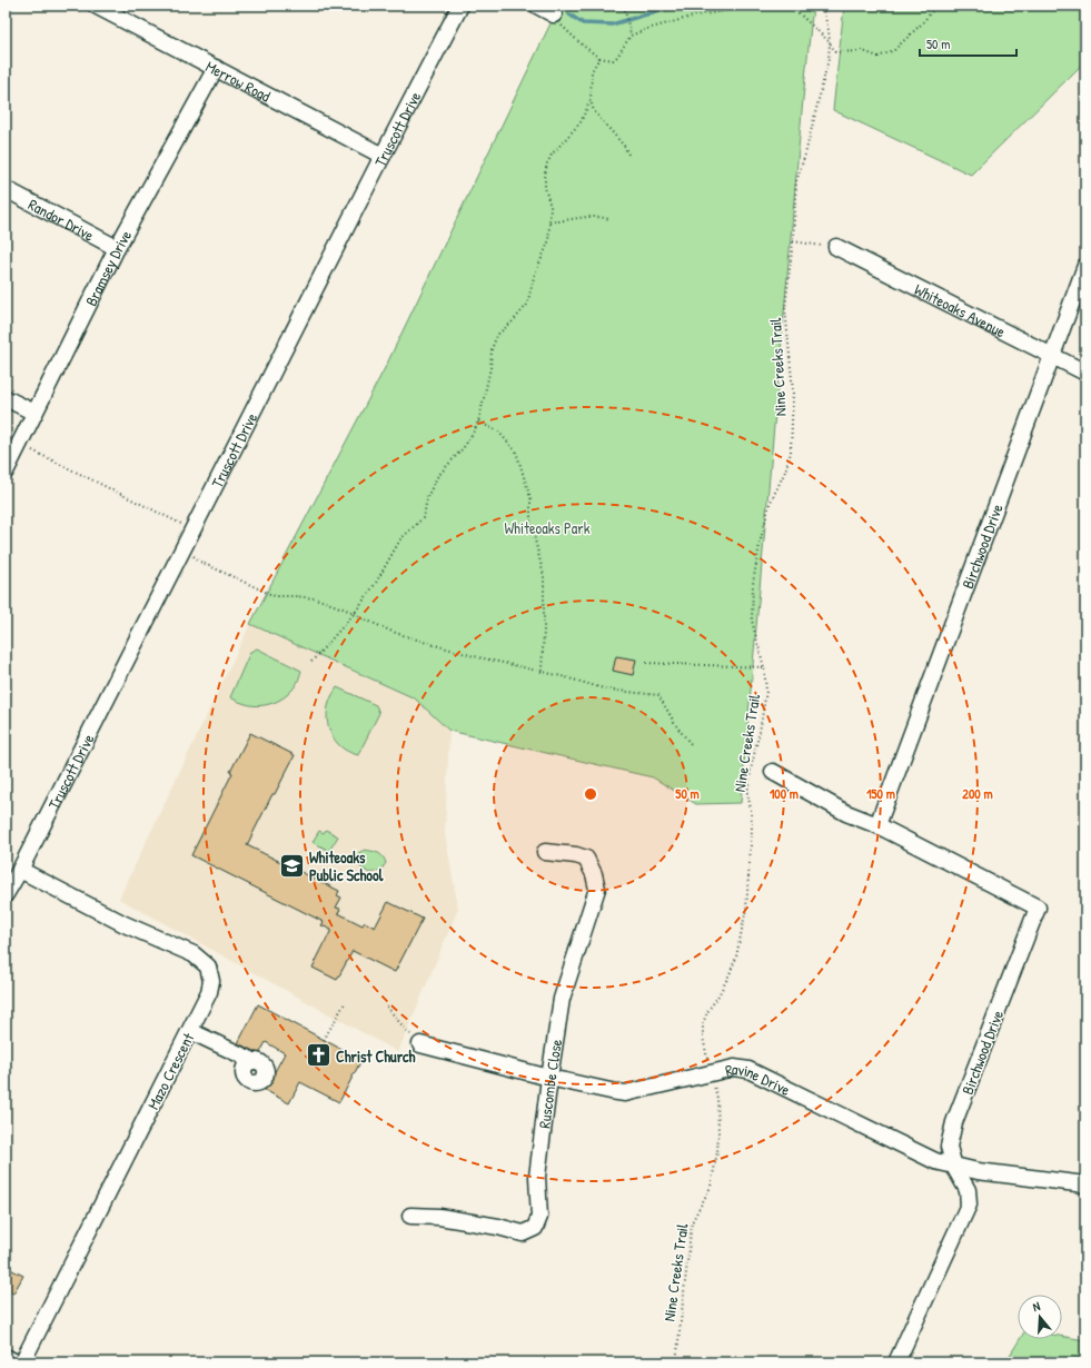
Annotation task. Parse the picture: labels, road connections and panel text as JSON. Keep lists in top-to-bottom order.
{
  "streets": {
    "street": [
      "Merrow Road",
      "Truscott Drive",
      "Randor Drive",
      "Bramsey Drive",
      "Whiteoaks Avenue",
      "Birchwood Drive",
      "Mazo Crescent",
      "Ravine Drive",
      "Ruscombe Close"
    ],
    "path": ["Nine Creeks Trail"]
  },
  "crossings": [
    ["Merrow Road", "Truscott Drive"],
    ["Merrow Road", "Bramsey Drive"],
    ["Truscott Drive", "Mazo Crescent"],
    ["Randor Drive", "Bramsey Drive"],
    ["Whiteoaks Avenue", "Birchwood Drive"],
    ["Nine Creeks Trail", "Ravine Drive"],
    ["Birchwood Drive", "Ravine Drive"],
    ["Ravine Drive", "Ruscombe Close"]
  ],
  "parks": ["Whiteoaks Park"],
  "places": {
    "school or university": ["Whiteoaks Public School"],
    "church": ["Christ Church"]
  },
  "scale_bar": "50 m",
  "north": "top",
  "rings": [
    "50 m",
    "100 m",
    "150 m",
    "200 m"
  ]
}
